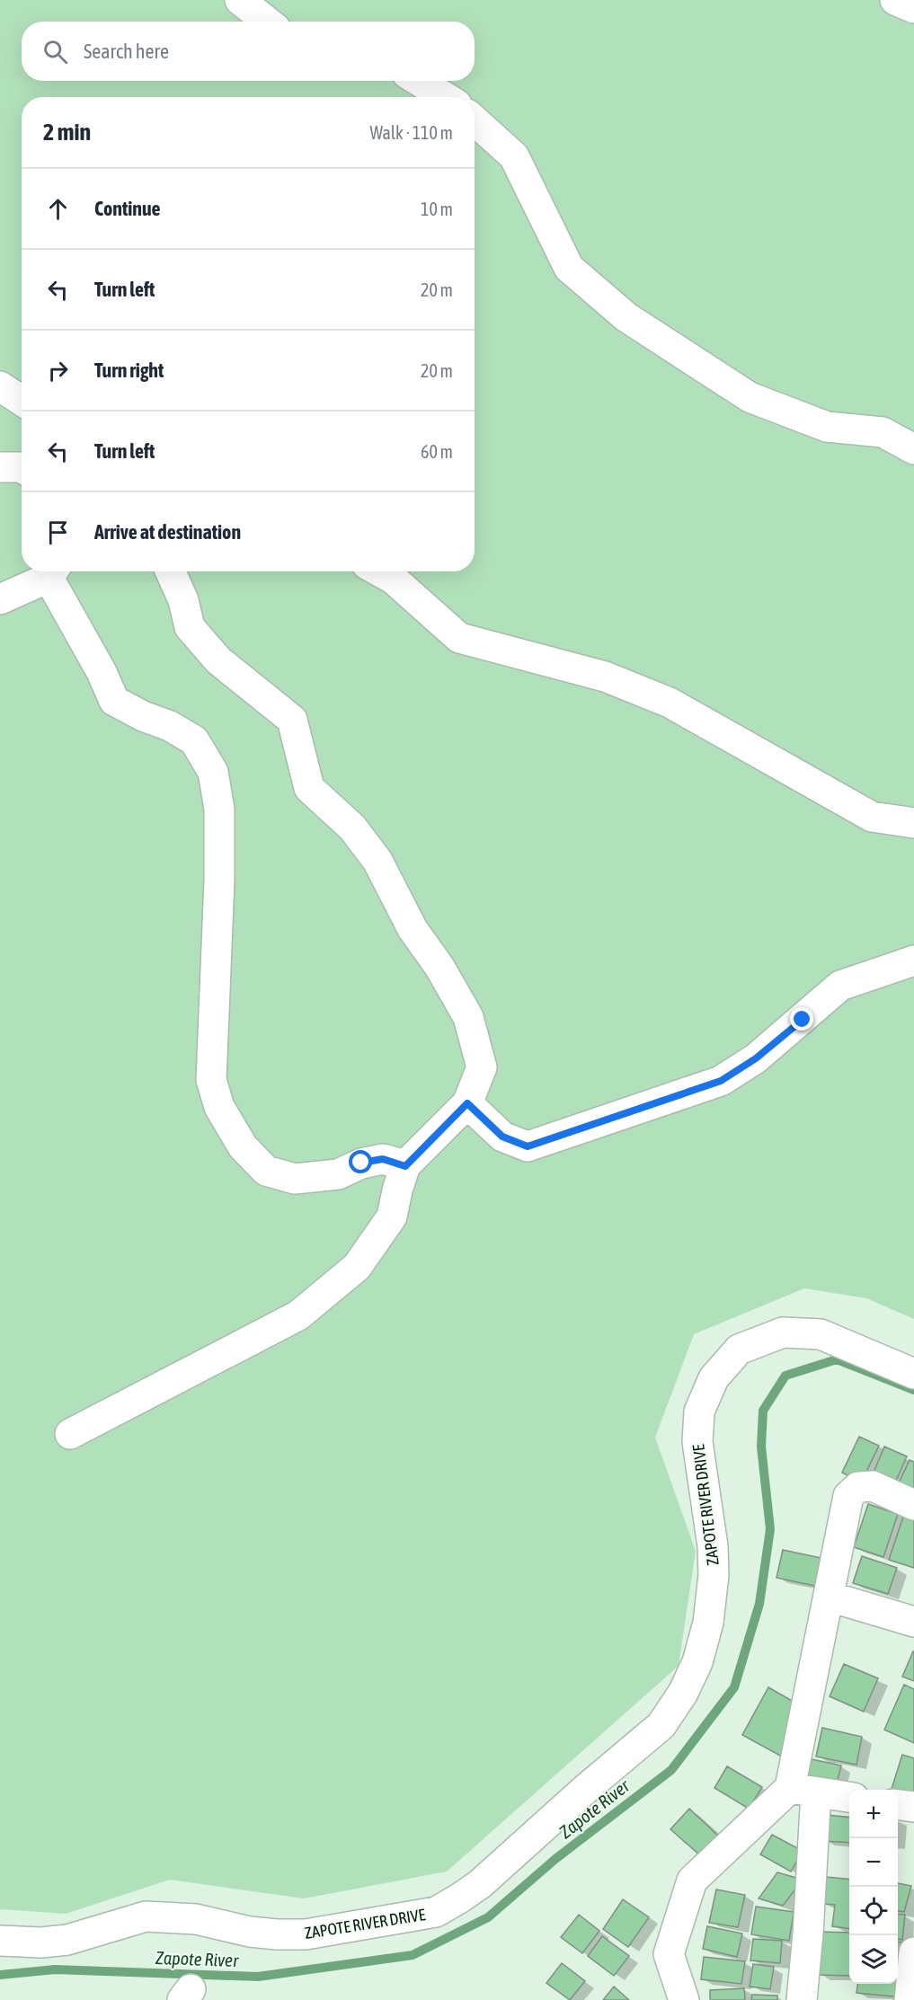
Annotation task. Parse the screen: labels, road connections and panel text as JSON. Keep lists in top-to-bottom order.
{
  "streets": {
    "street": ["ZAPOTE RIVER DRIVE"]
  },
  "water": ["Zapote River"],
  "page": {
    "search": "Search here",
    "heading": ["2 min", "Walk · 110 m"],
    "list": [
      ["Continue", "10 m"],
      ["Turn left", "20 m"],
      ["Turn right", "20 m"],
      ["Turn left", "60 m"],
      "Arrive at destination"
    ],
    "map_buttons": ["+", "−"]
  }
}
